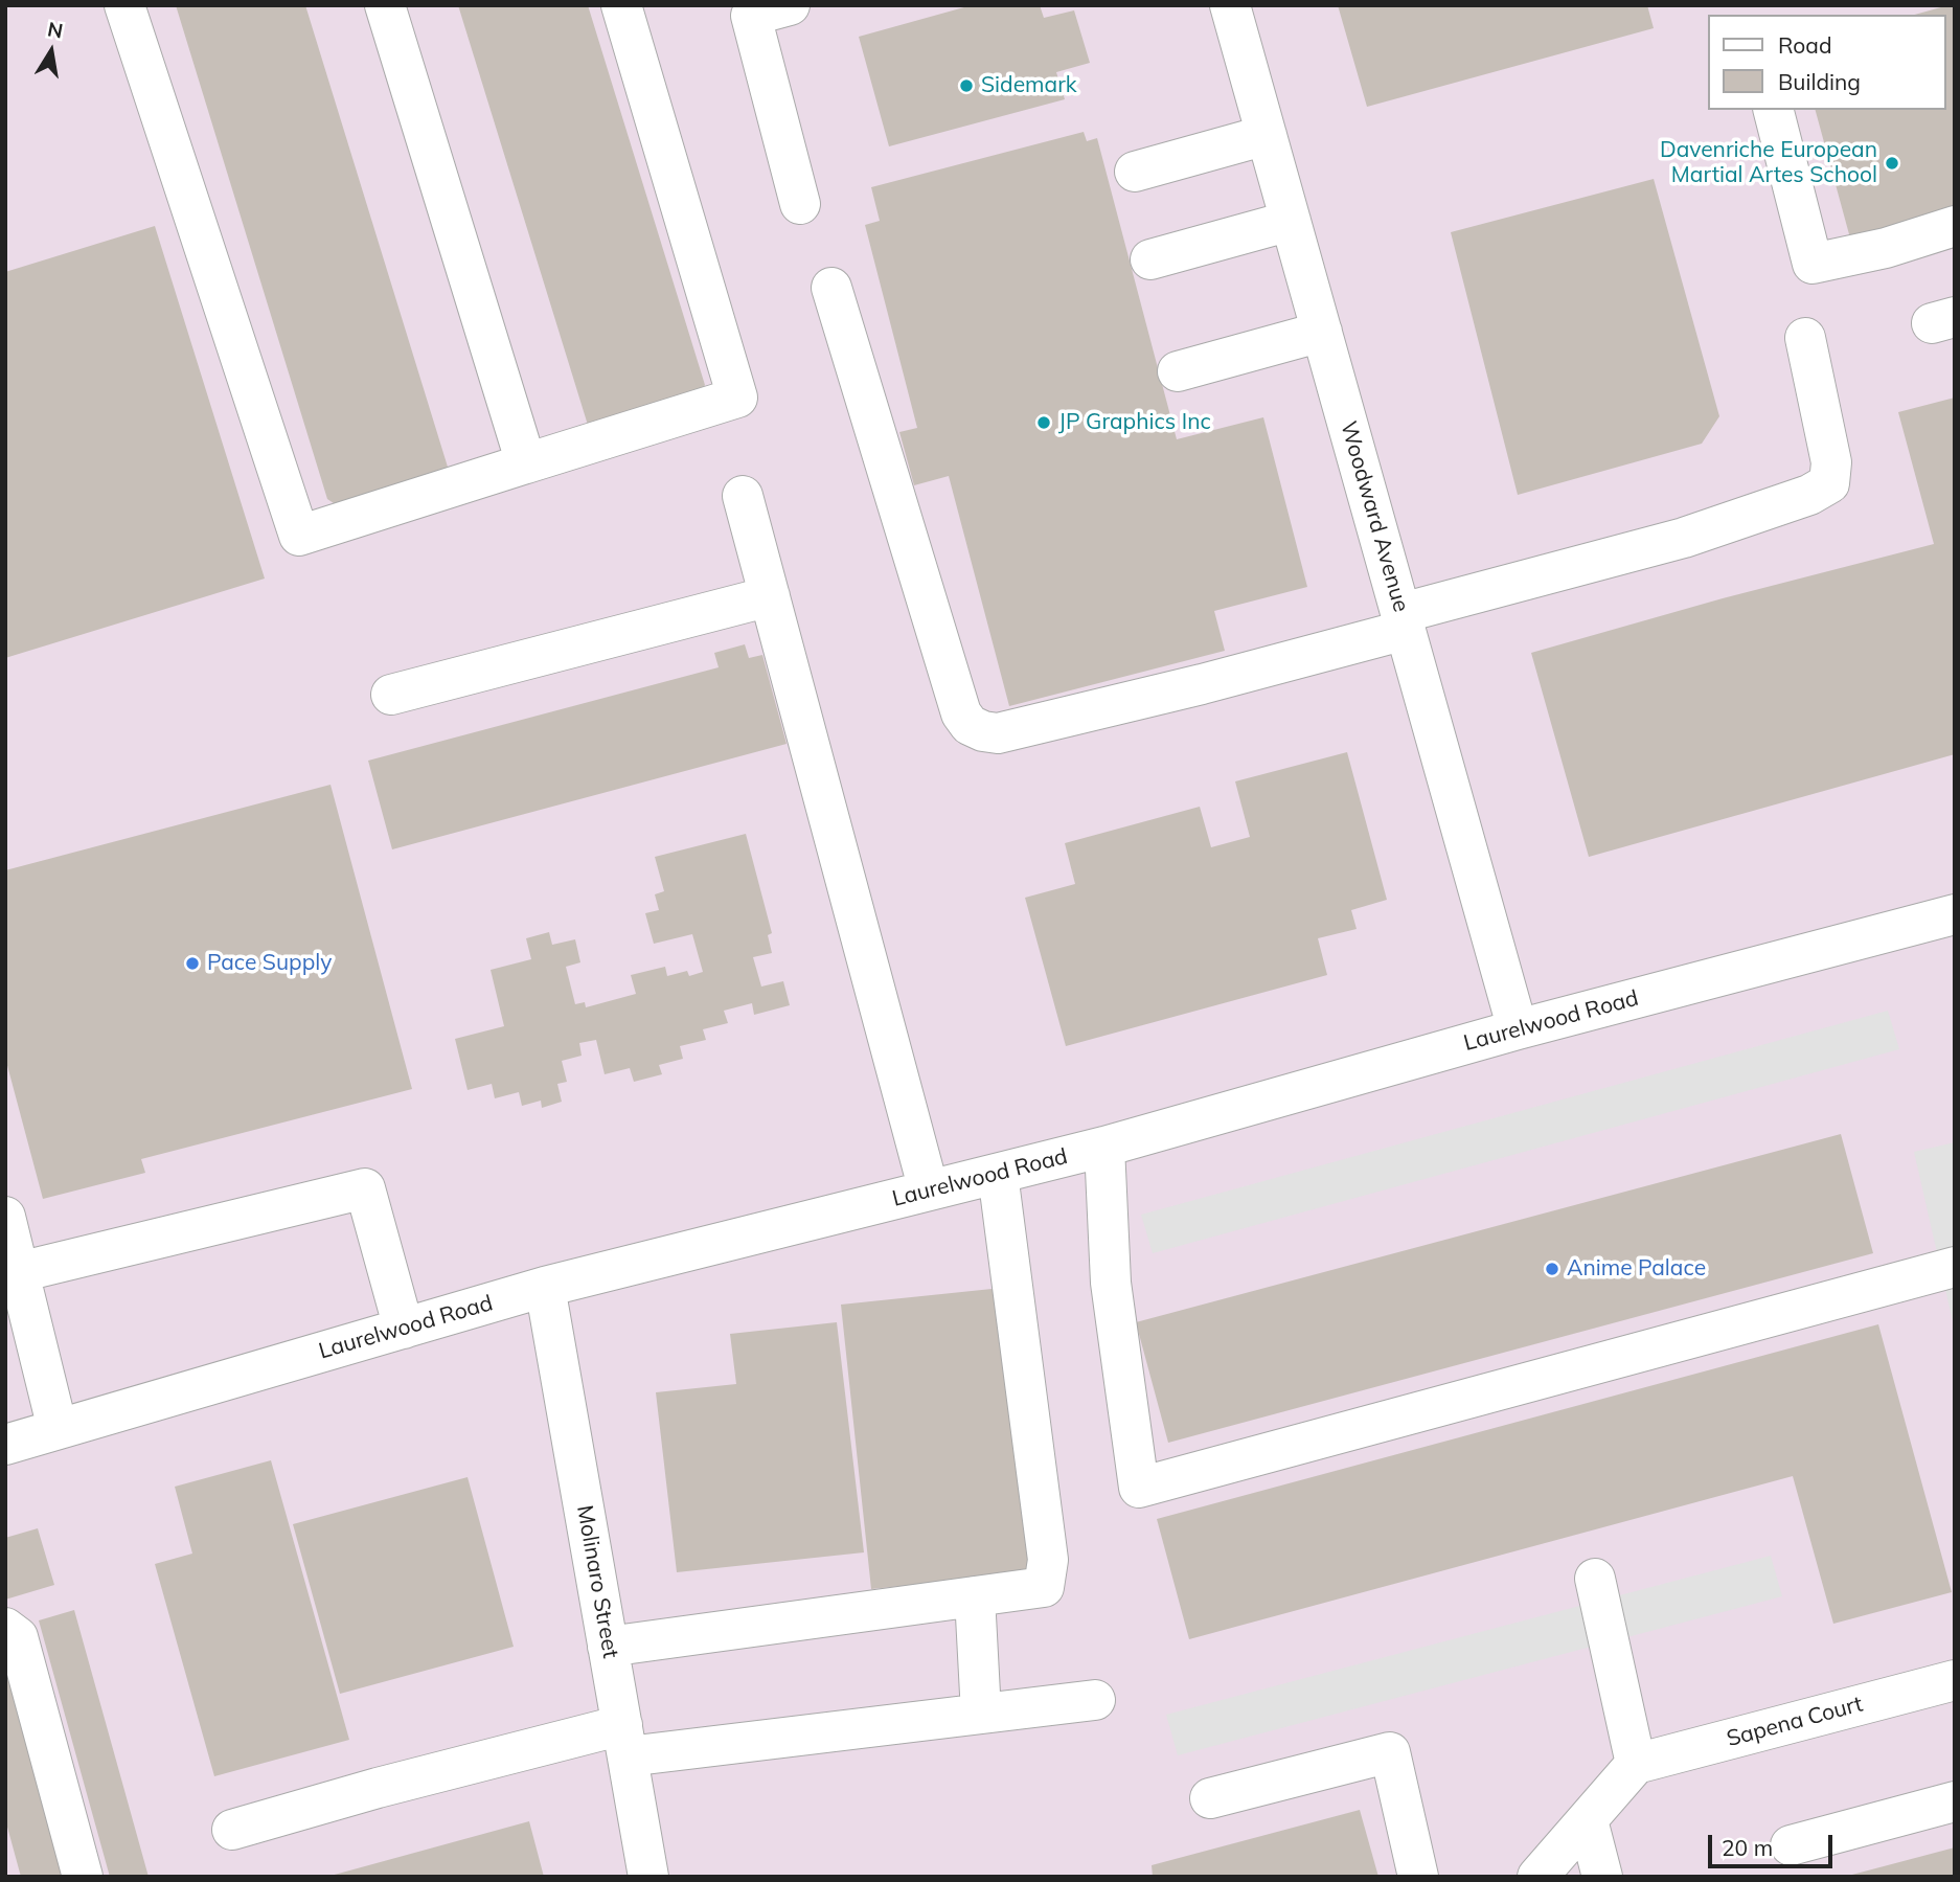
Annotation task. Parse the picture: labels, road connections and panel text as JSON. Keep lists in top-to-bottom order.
{
  "streets": {
    "street": [
      "Woodward Avenue",
      "Laurelwood Road",
      "Molinaro Street",
      "Sapena Court"
    ]
  },
  "crossings": [
    ["Woodward Avenue", "Laurelwood Road"],
    ["Laurelwood Road", "Molinaro Street"]
  ],
  "places": [
    "Sidemark",
    "Davenriche European Martial Artes School",
    "JP Graphics Inc",
    "Pace Supply",
    "Anime Palace"
  ],
  "legend": ["Road", "Building"],
  "scale_bar": "20 m",
  "north": "top"
}
